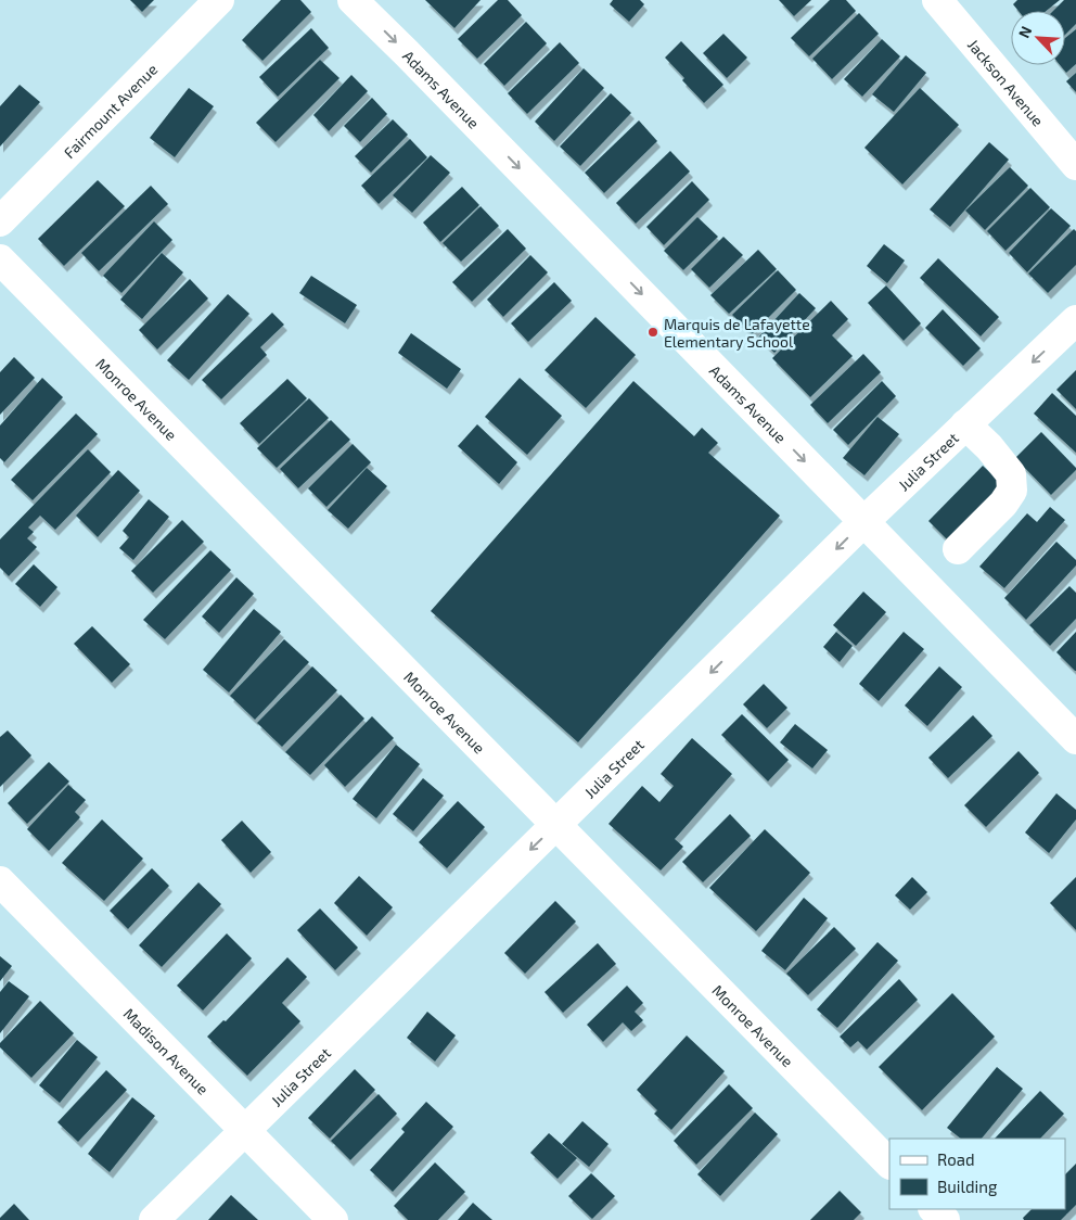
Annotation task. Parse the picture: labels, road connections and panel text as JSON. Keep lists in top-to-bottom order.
{
  "streets": {
    "street": [
      "Jackson Avenue",
      "Adams Avenue",
      "Fairmount Avenue",
      "Monroe Avenue",
      "Julia Street",
      "Madison Avenue"
    ]
  },
  "crossings": [
    ["Adams Avenue", "Julia Street"],
    ["Monroe Avenue", "Julia Street"],
    ["Julia Street", "Madison Avenue"]
  ],
  "one_way": ["Adams Avenue", "Julia Street"],
  "places": ["Marquis de Lafayette Elementary School"],
  "legend": ["Road", "Building"],
  "north": "top left"
}
